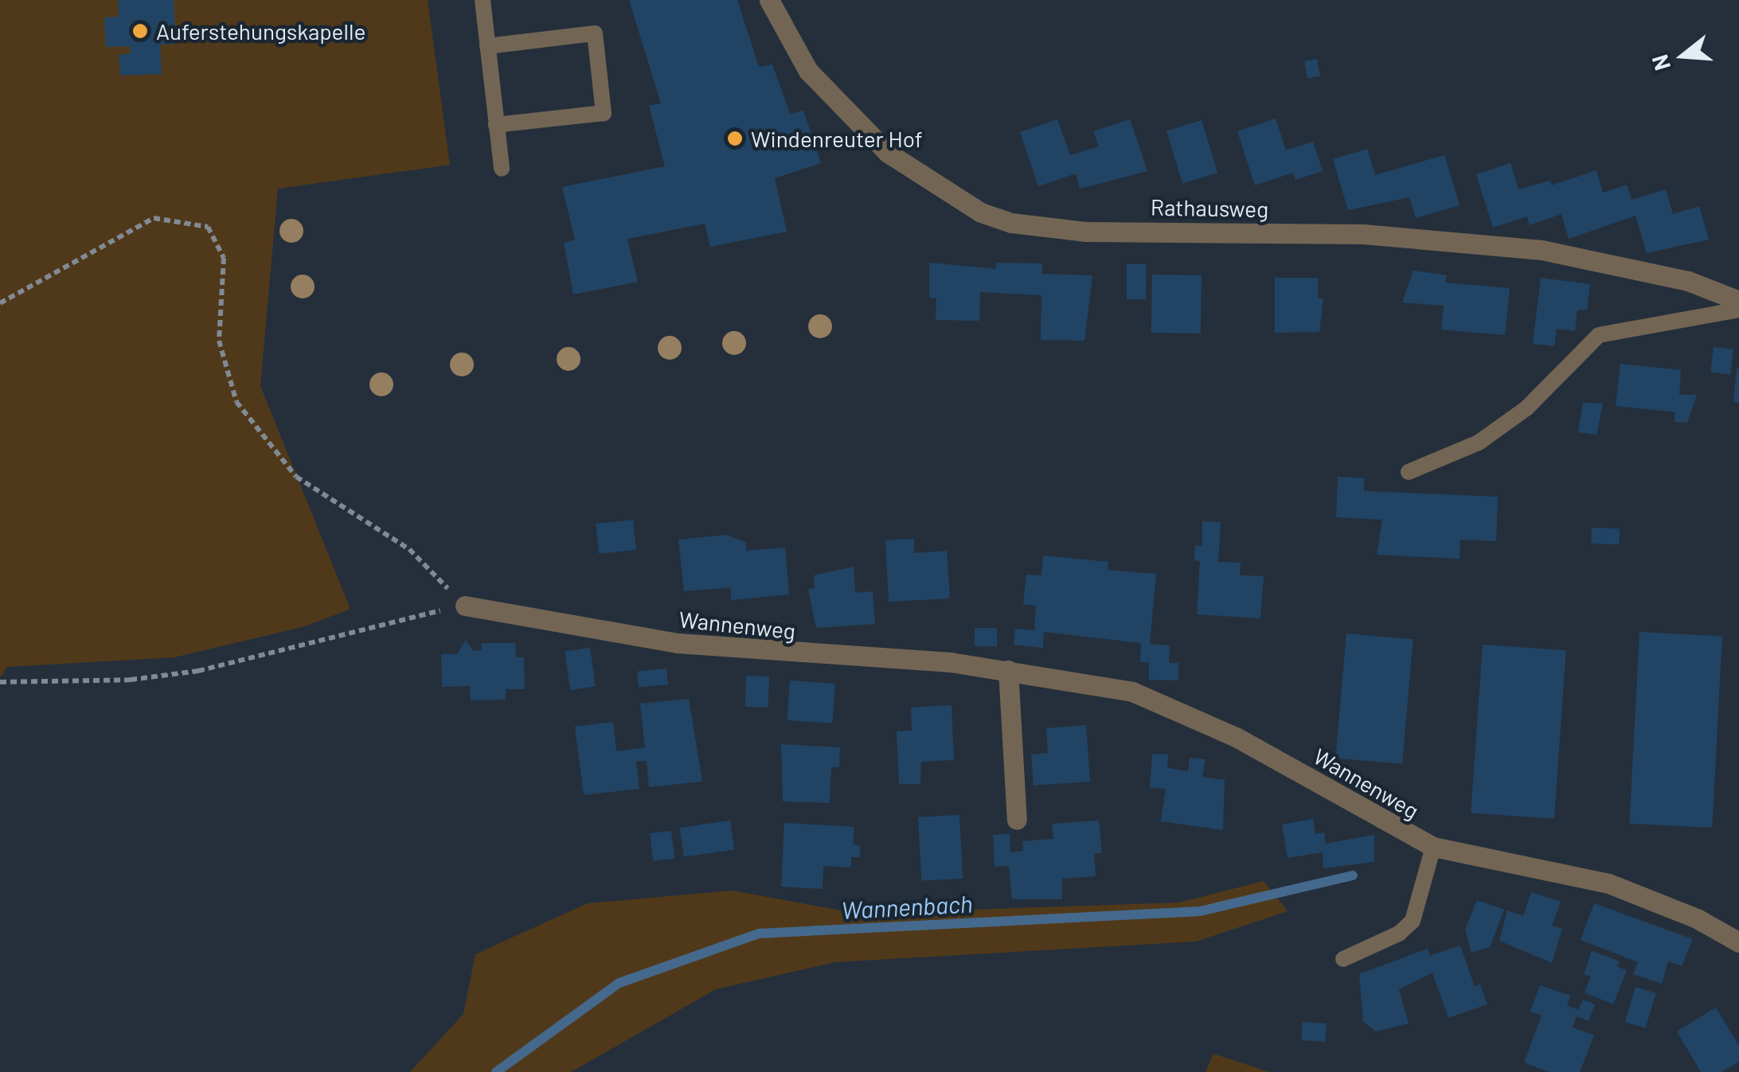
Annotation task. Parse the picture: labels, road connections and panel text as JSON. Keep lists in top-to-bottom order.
{
  "streets": {
    "street": ["Rathausweg", "Wannenweg"]
  },
  "water": ["Wannenbach"],
  "places": ["Auferstehungskapelle", "Windenreuter Hof"],
  "north": "left"
}
